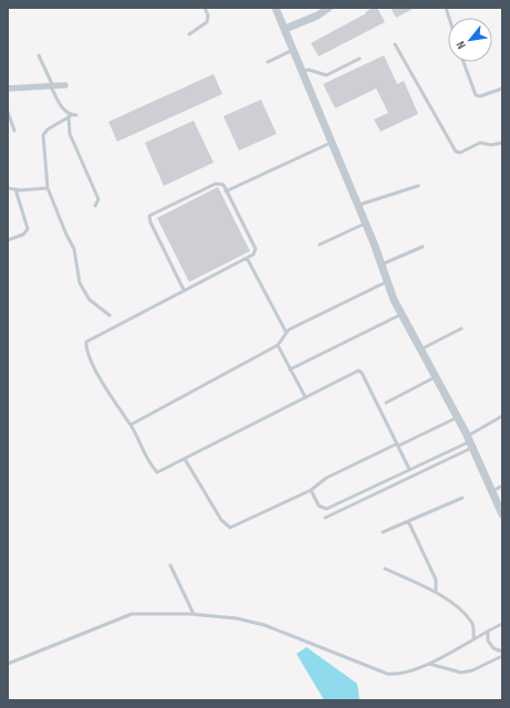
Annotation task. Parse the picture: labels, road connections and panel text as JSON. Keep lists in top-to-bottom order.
{
  "north": "bottom left"
}
